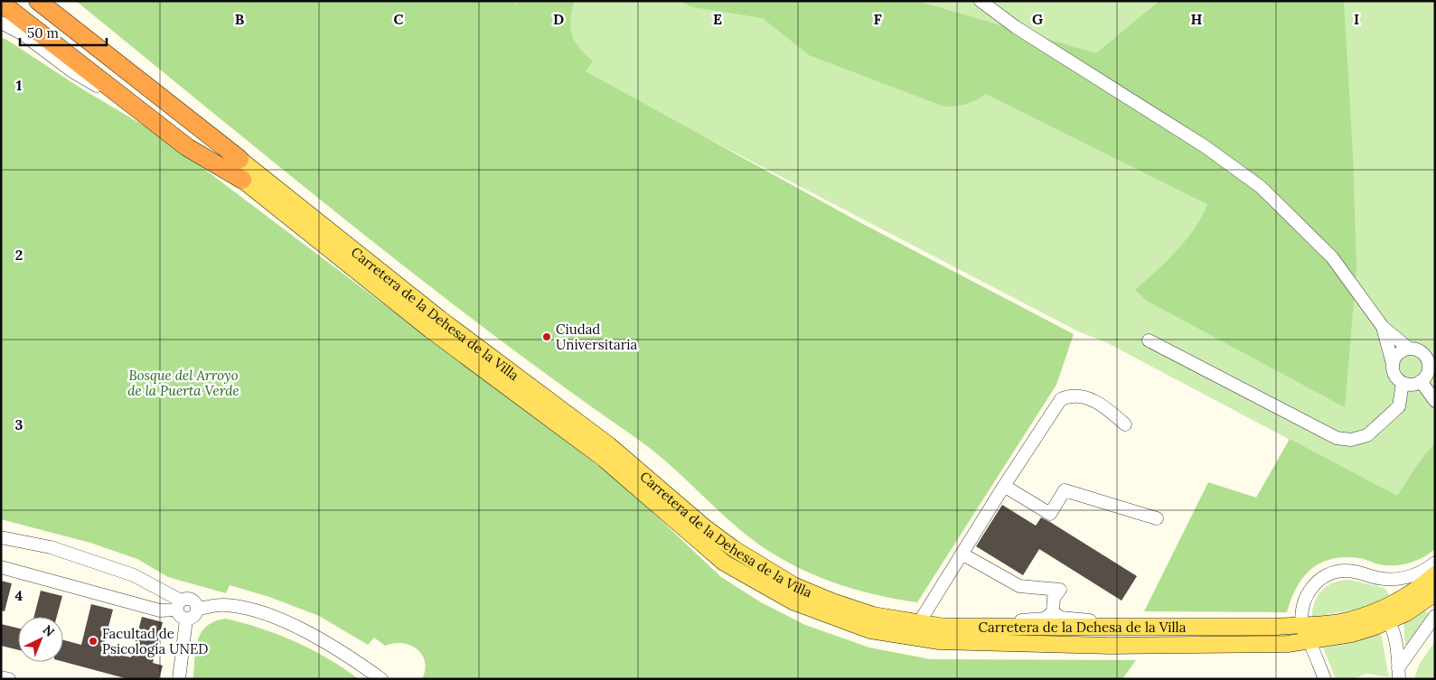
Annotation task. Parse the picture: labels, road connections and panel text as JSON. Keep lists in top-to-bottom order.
{
  "streets": {
    "main road": ["Carretera de la Dehesa de la Villa"]
  },
  "parks": ["Bosque del Arroyo de la Puerta Verde"],
  "places": ["Ciudad Universitaria", "Facultad de Psicología UNED"],
  "scale_bar": "50 m",
  "north": "top right",
  "grid": {
    "columns": [
      "B",
      "C",
      "D",
      "E",
      "F",
      "G",
      "H",
      "I"
    ],
    "rows": [
      "1",
      "2",
      "3",
      "4"
    ]
  }
}
